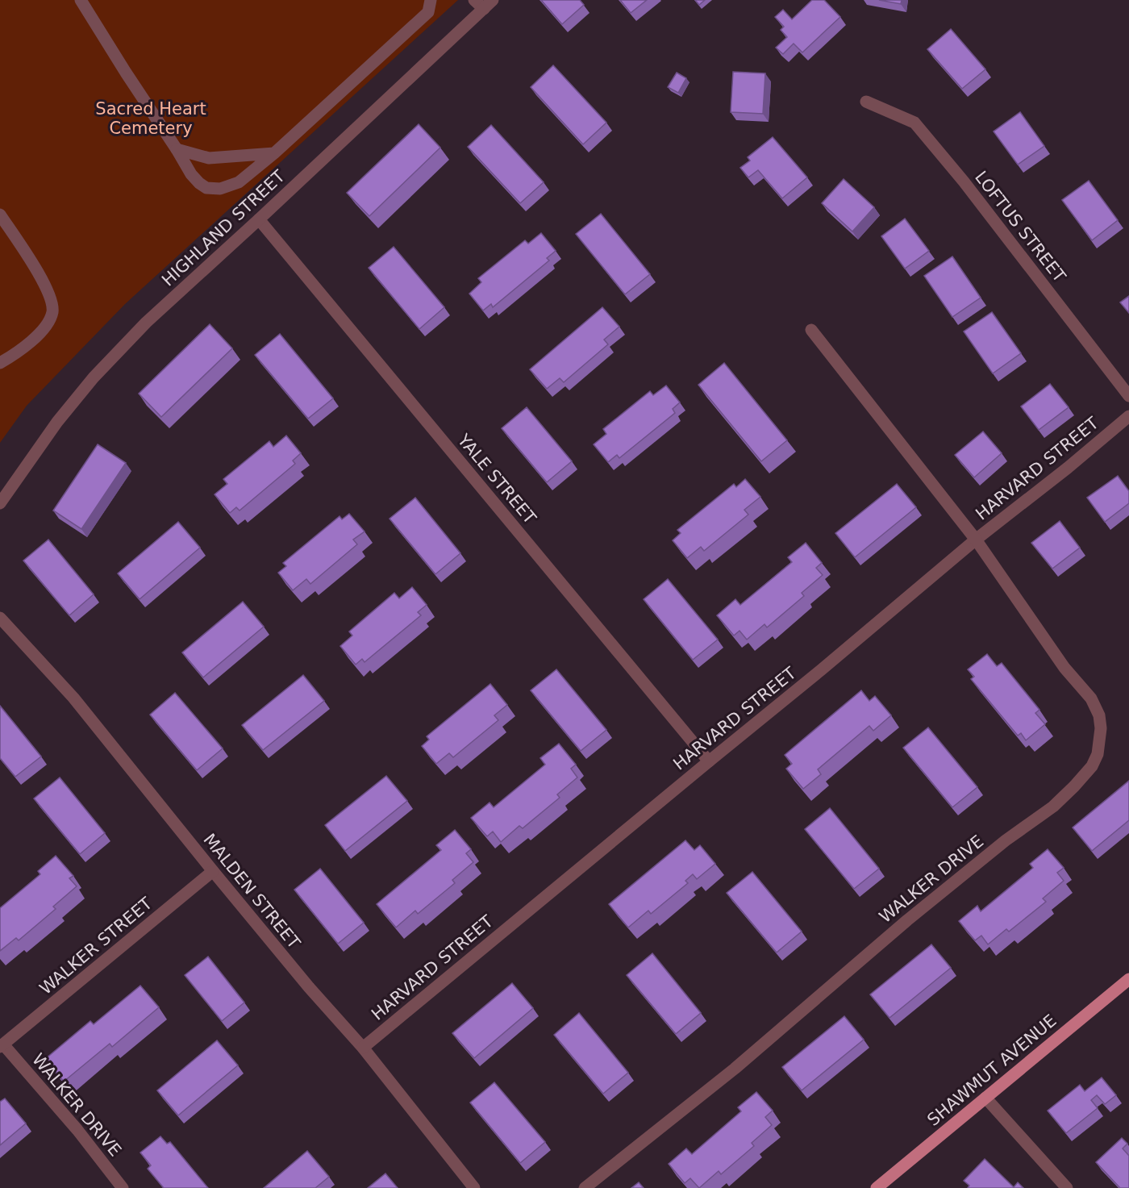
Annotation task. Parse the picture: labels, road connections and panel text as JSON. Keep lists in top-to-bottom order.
{
  "streets": {
    "main road": ["SHAWMUT AVENUE"],
    "street": [
      "LOFTUS STREET",
      "HIGHLAND STREET",
      "HARVARD STREET",
      "YALE STREET",
      "WALKER DRIVE",
      "MALDEN STREET",
      "WALKER STREET"
    ]
  },
  "crossings": [
    ["HIGHLAND STREET", "YALE STREET"],
    ["HARVARD STREET", "YALE STREET"],
    ["HARVARD STREET", "WALKER DRIVE"],
    ["HARVARD STREET", "MALDEN STREET"],
    ["WALKER DRIVE", "WALKER STREET"],
    ["MALDEN STREET", "WALKER STREET"]
  ],
  "parks": ["Sacred Heart Cemetery"]
}
